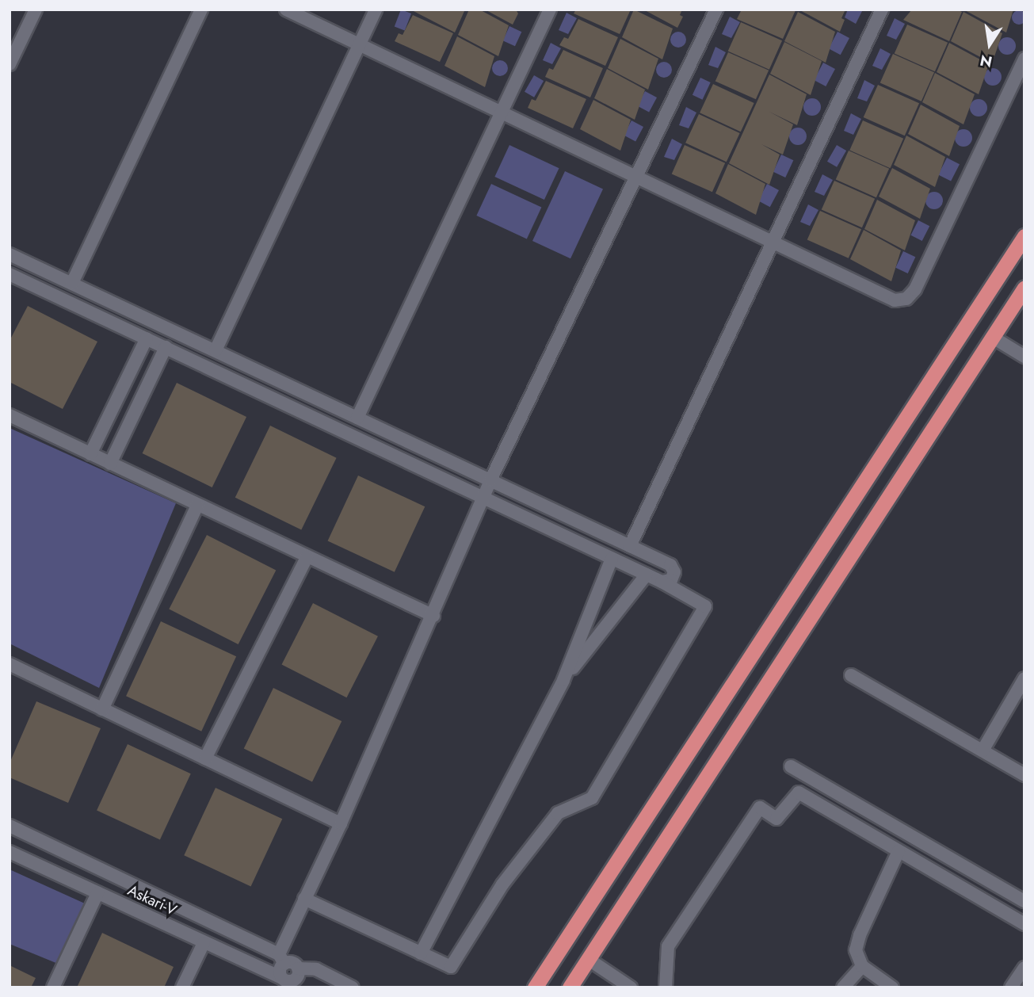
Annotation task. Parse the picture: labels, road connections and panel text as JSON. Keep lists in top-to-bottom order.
{
  "streets": {
    "street": ["Askari-V"]
  },
  "north": "bottom"
}
